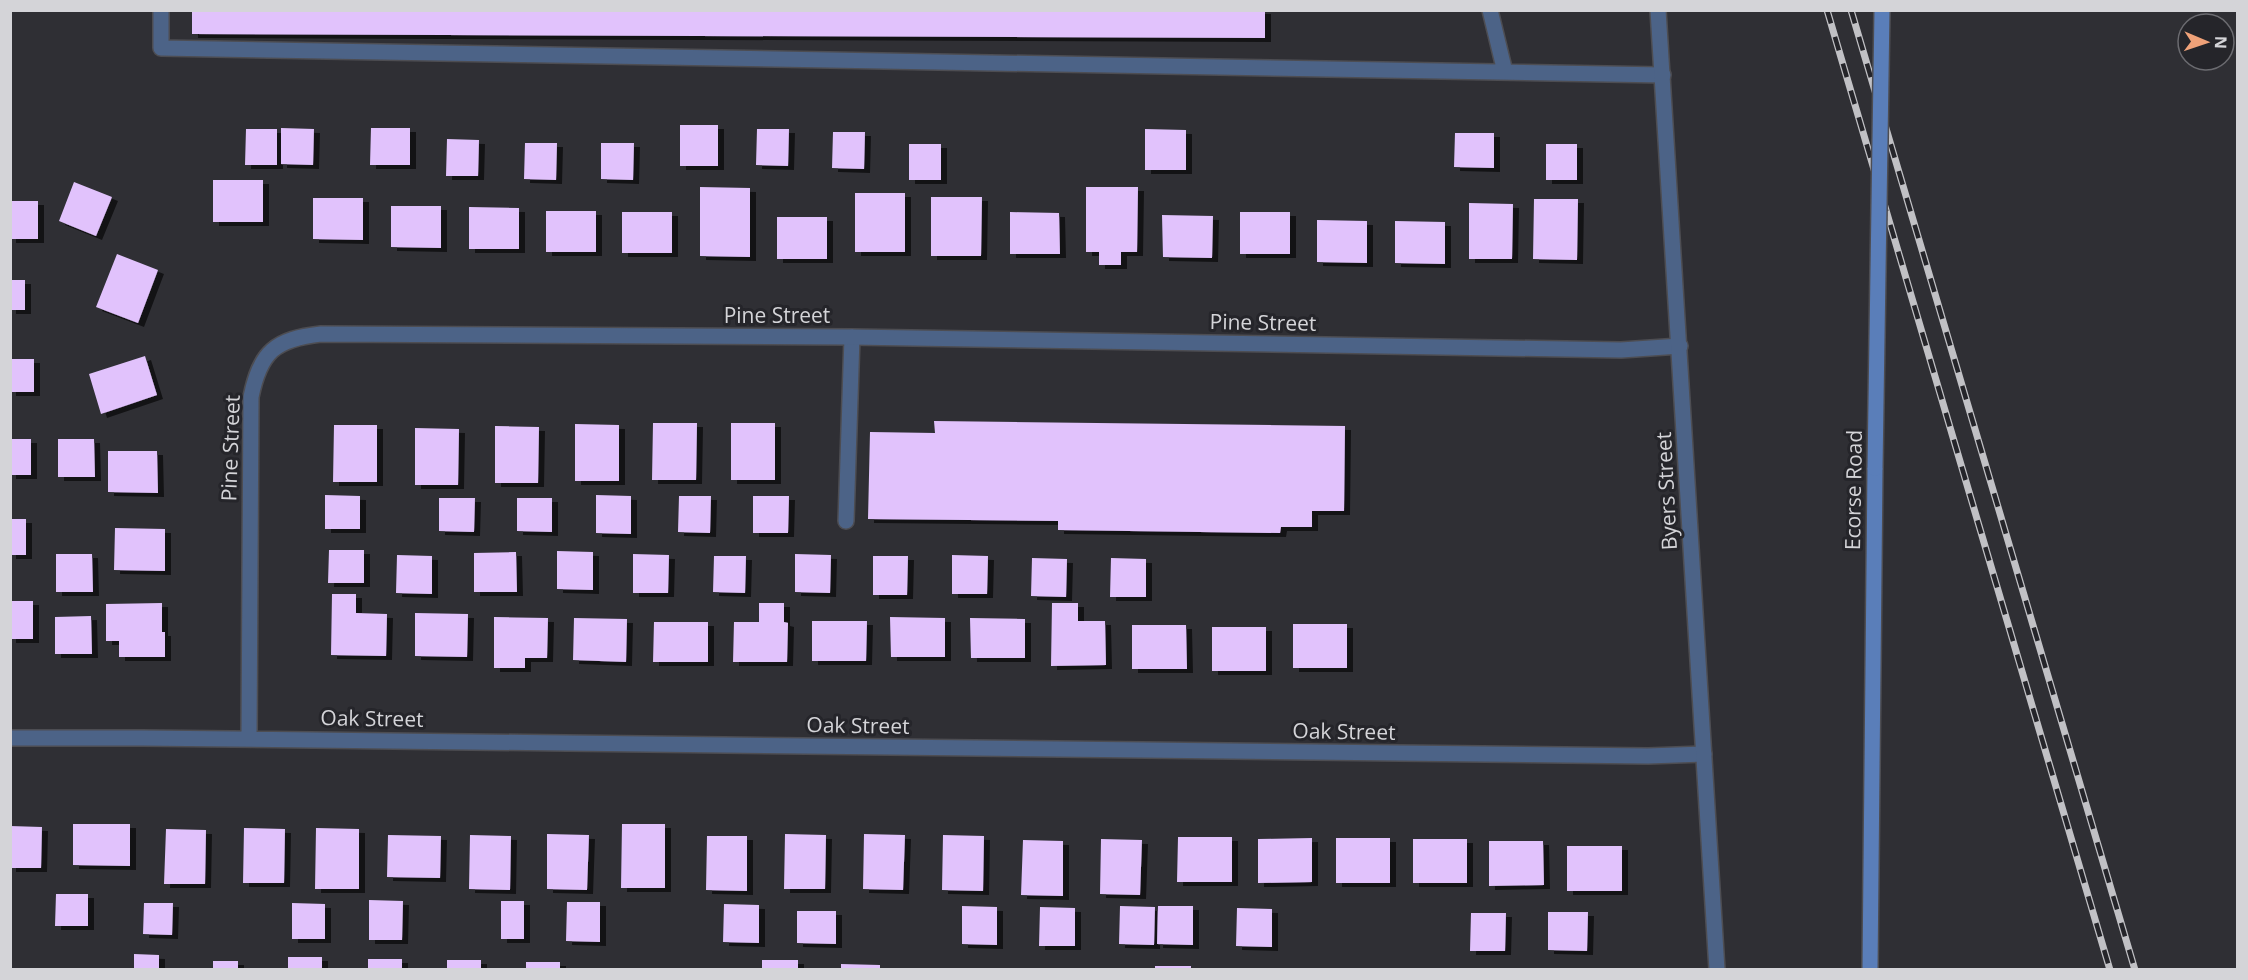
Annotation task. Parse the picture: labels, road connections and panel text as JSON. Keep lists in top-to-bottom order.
{
  "streets": {
    "main road": ["Ecorse Road"],
    "street": ["Pine Street", "Byers Street", "Oak Street"]
  },
  "crossings": [
    ["Pine Street", "Byers Street"],
    ["Pine Street", "Oak Street"],
    ["Byers Street", "Oak Street"]
  ],
  "north": "right"
}
